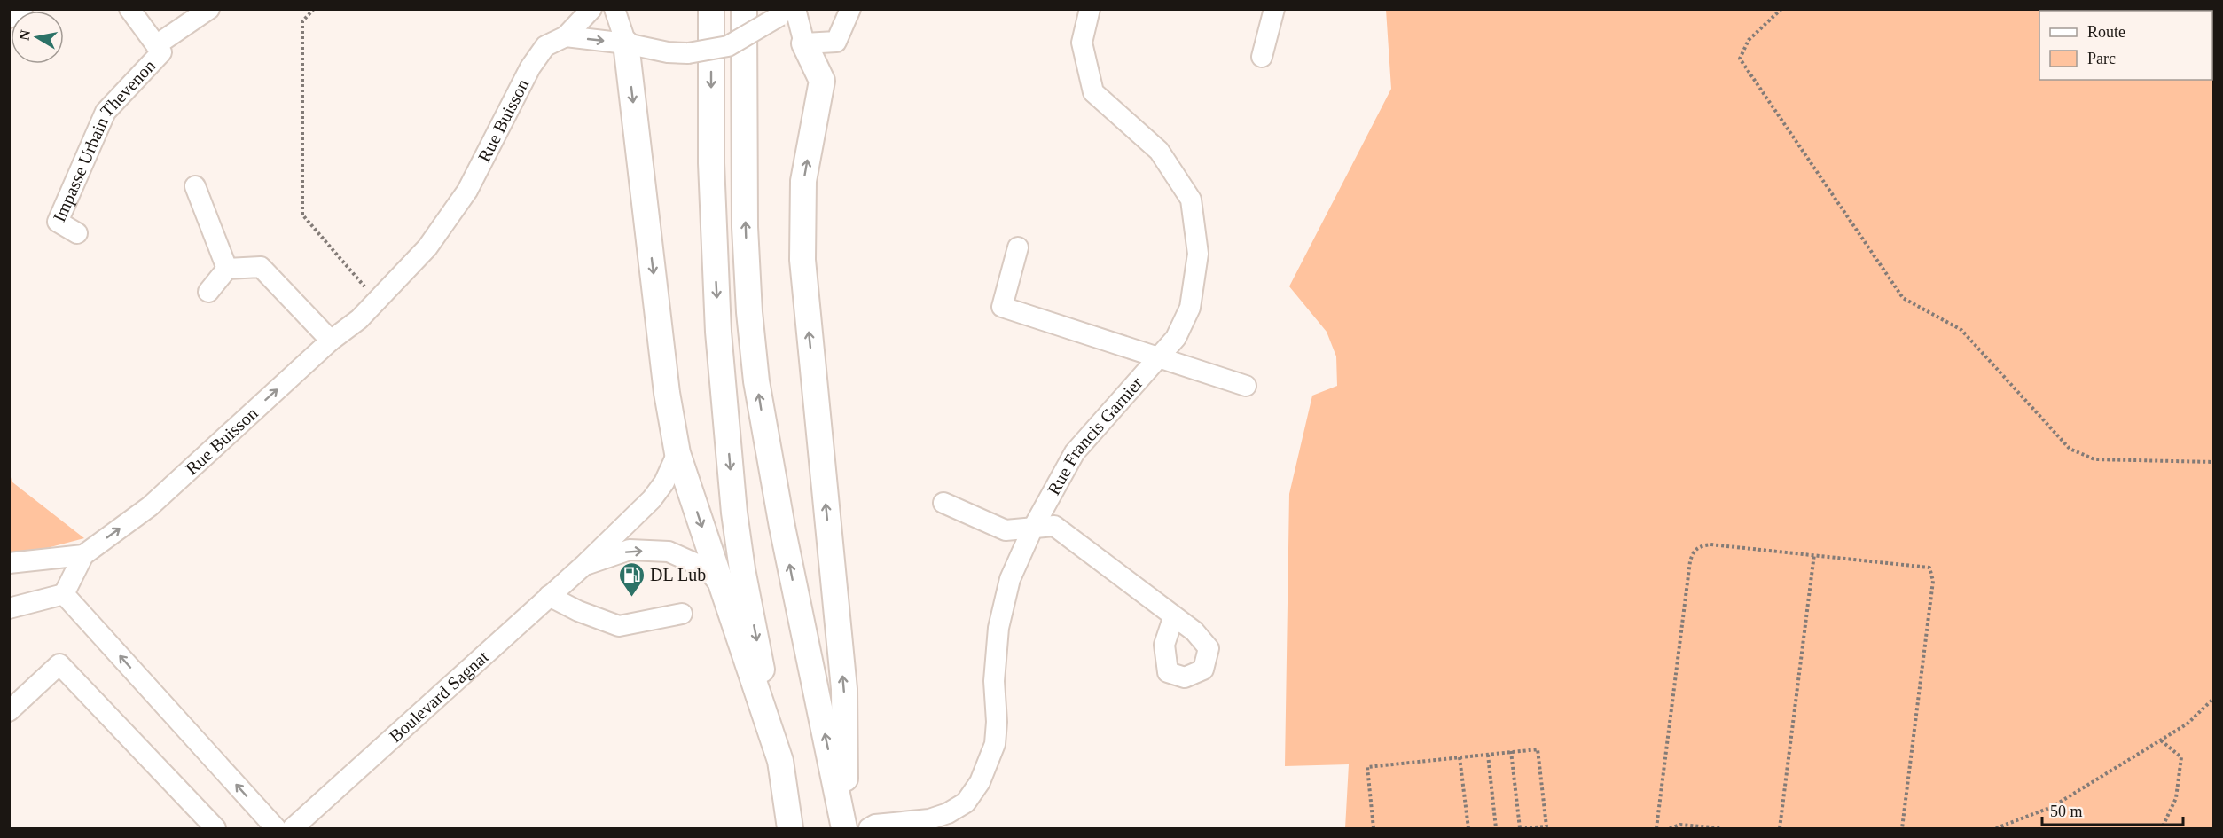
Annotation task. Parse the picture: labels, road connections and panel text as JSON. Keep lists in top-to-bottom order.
{
  "streets": {
    "street": [
      "Rue Buisson",
      "Impasse Urbain Thevenon",
      "Rue Francis Garnier",
      "Boulevard Sagnat"
    ]
  },
  "one_way": ["Rue Buisson"],
  "places": {
    "fuel station": ["DL Lub"]
  },
  "legend": ["Route", "Parc"],
  "scale_bar": "50 m",
  "north": "left"
}
